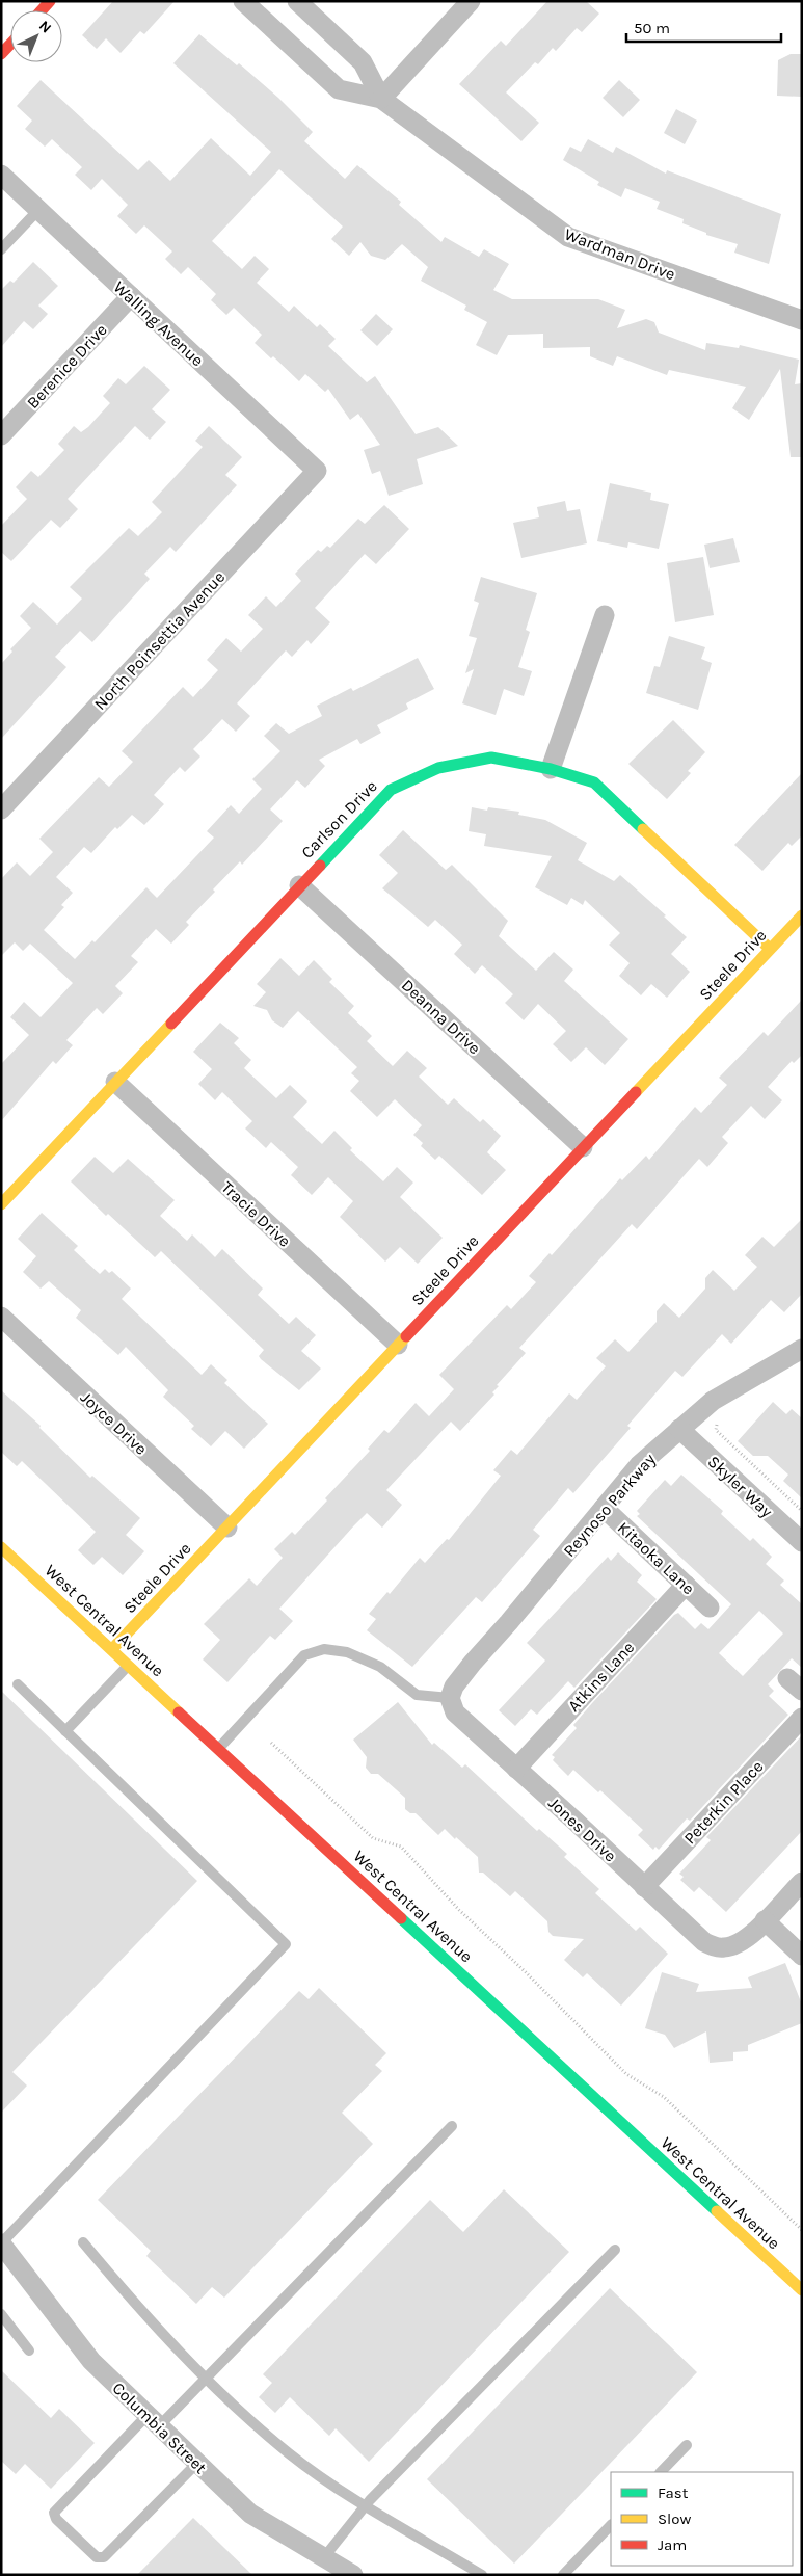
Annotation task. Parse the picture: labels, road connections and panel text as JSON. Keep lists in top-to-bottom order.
{
  "streets": {
    "street": [
      "Wardman Drive",
      "Walling Avenue",
      "Berenice Drive",
      "North Poinsettia Avenue",
      "Carlson Drive",
      "Steele Drive",
      "Deanna Drive",
      "Tracie Drive",
      "Joyce Drive",
      "Skyler Way",
      "Reynoso Parkway",
      "Kitaoka Lane",
      "West Central Avenue",
      "Atkins Lane",
      "Peterkin Place",
      "Jones Drive",
      "Columbia Street"
    ]
  },
  "crossings": [
    ["Walling Avenue", "Berenice Drive"],
    ["Walling Avenue", "North Poinsettia Avenue"],
    ["Carlson Drive", "Steele Drive"],
    ["Carlson Drive", "Deanna Drive"],
    ["Carlson Drive", "Tracie Drive"],
    ["Steele Drive", "Deanna Drive"],
    ["Steele Drive", "Tracie Drive"],
    ["Steele Drive", "Joyce Drive"],
    ["Steele Drive", "West Central Avenue"],
    ["Skyler Way", "Reynoso Parkway"],
    ["Reynoso Parkway", "Kitaoka Lane"],
    ["Reynoso Parkway", "Jones Drive"],
    ["Kitaoka Lane", "Atkins Lane"],
    ["Atkins Lane", "Jones Drive"],
    ["Peterkin Place", "Jones Drive"]
  ],
  "legend": ["Fast", "Slow", "Jam"],
  "scale_bar": "50 m",
  "north": "top right"
}
